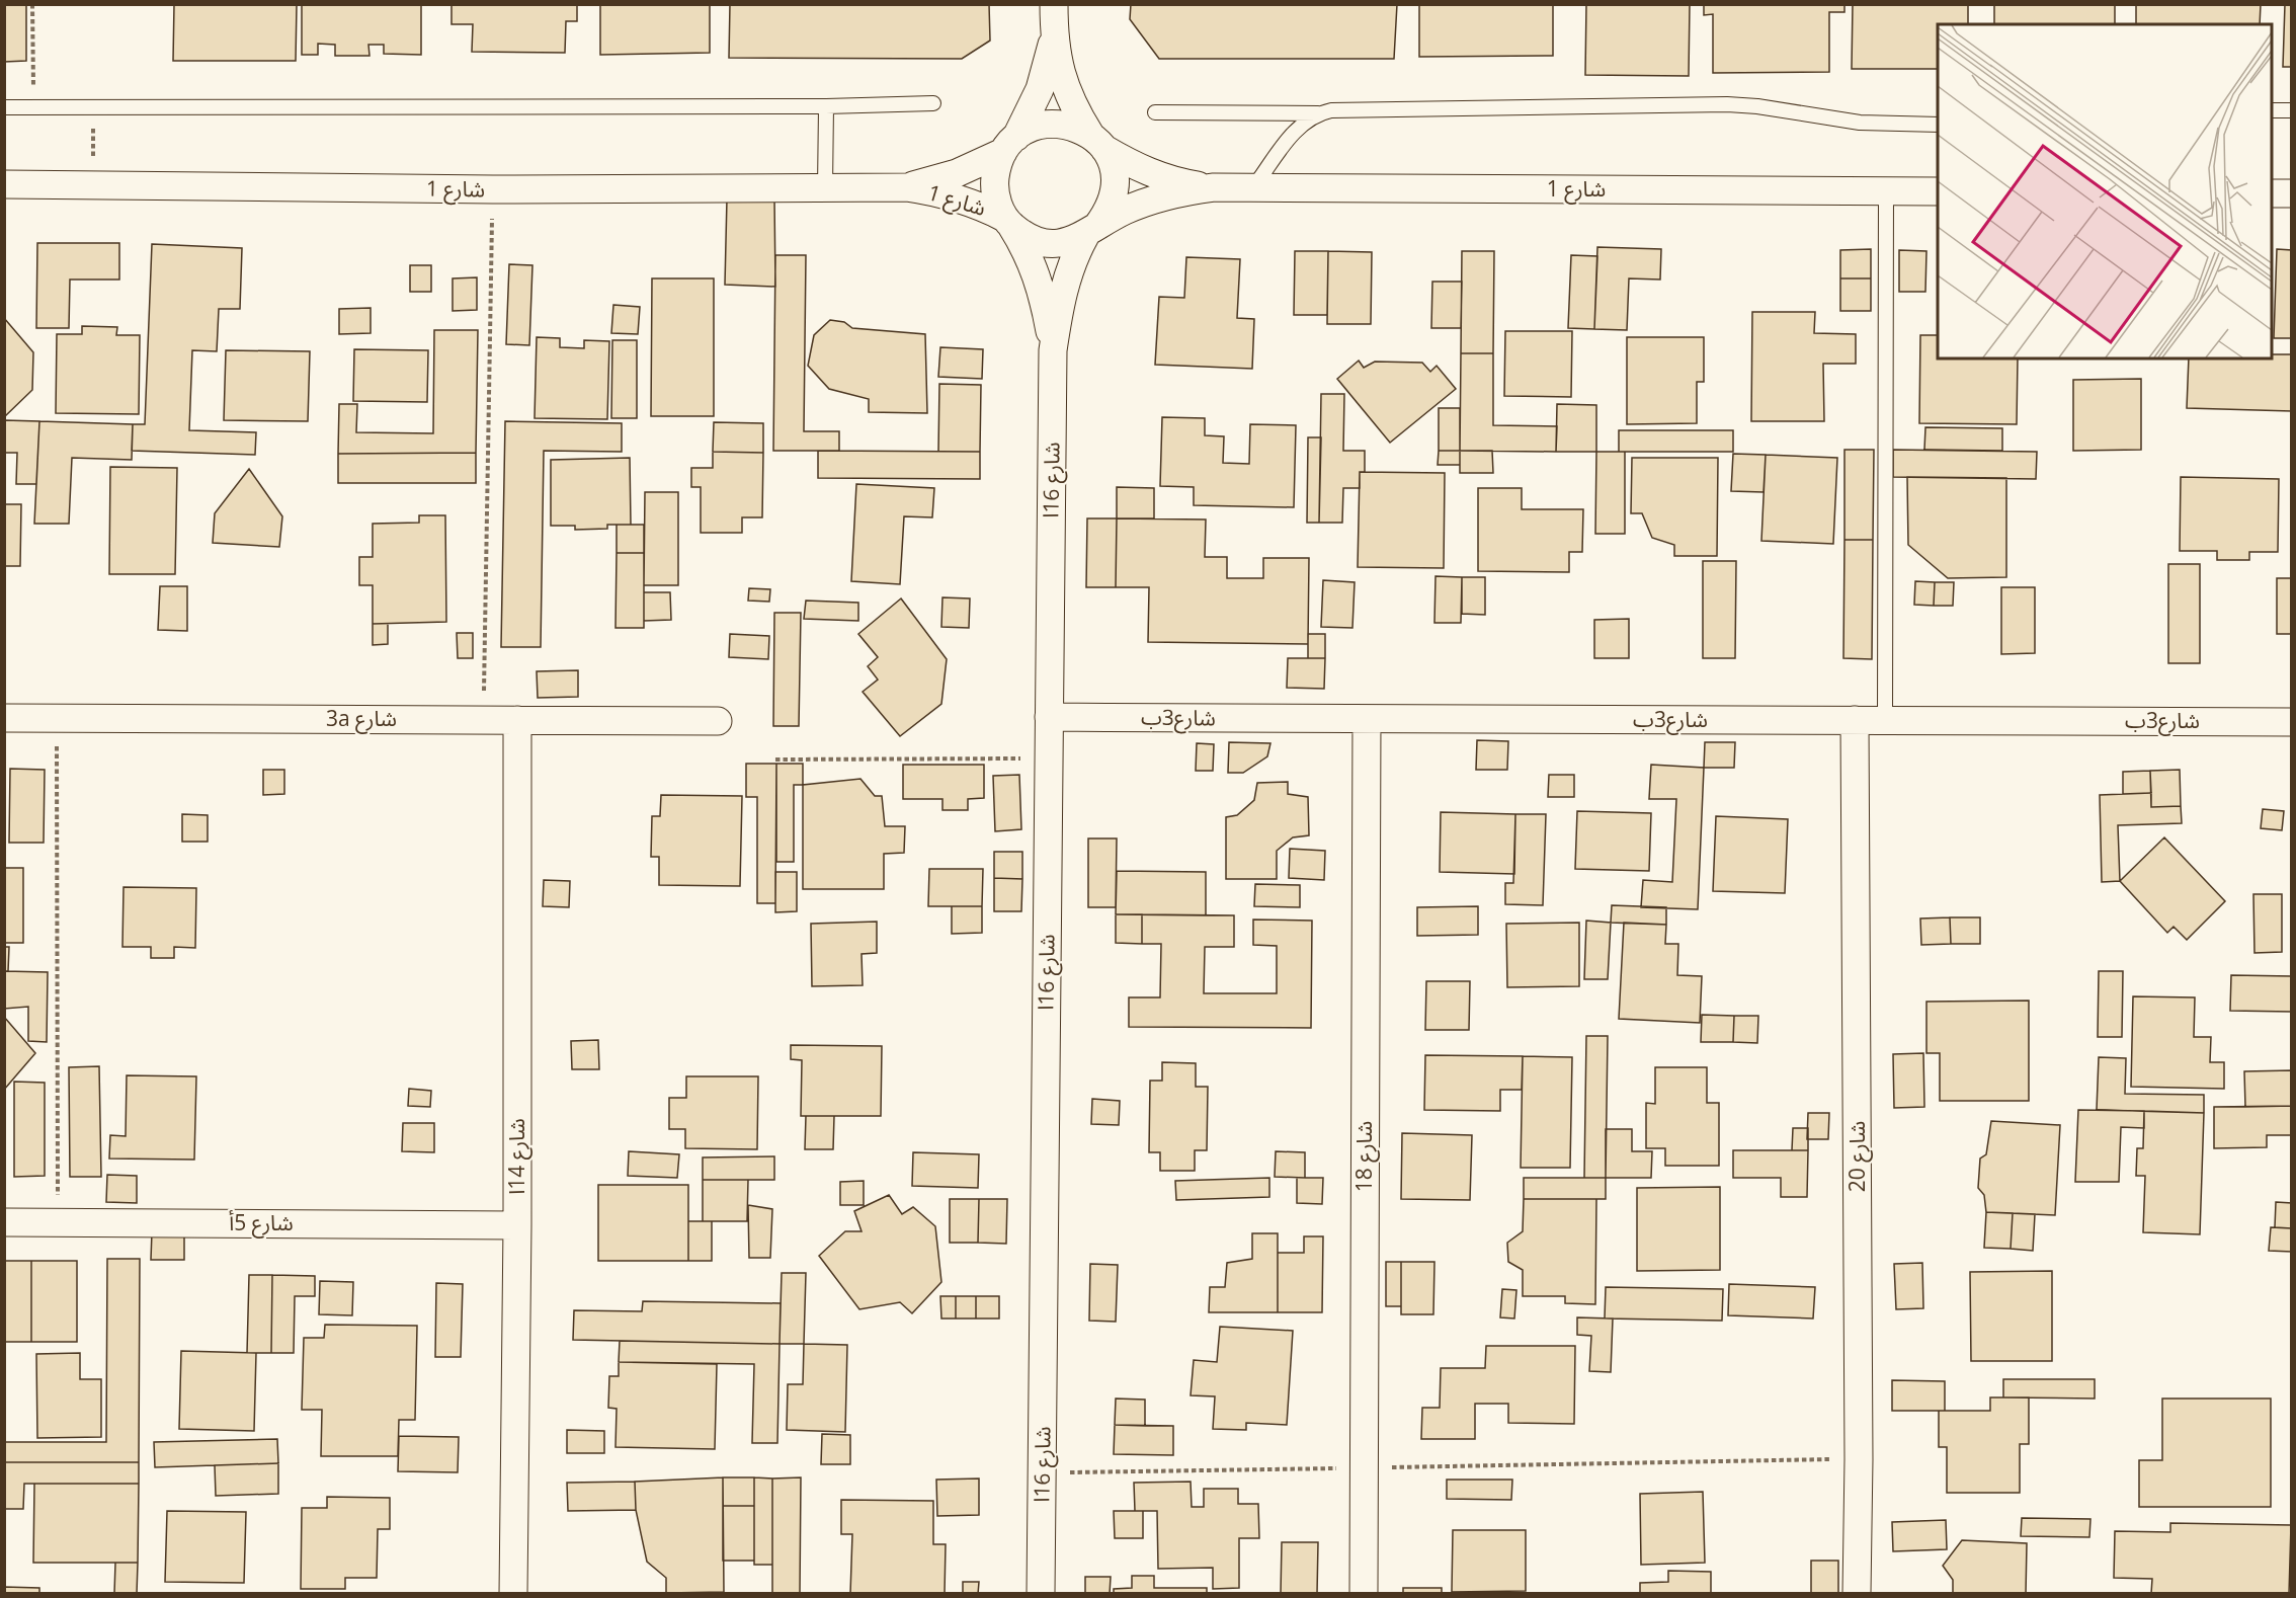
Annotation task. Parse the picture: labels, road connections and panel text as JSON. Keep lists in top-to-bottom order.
{
  "streets": {
    "street": [
      "شارع 1",
      "شارع 16ا",
      "شارع3ب",
      "3a شارع",
      "شارع 14ا",
      "شارع 18",
      "شارع 20",
      "شارع 5أ"
    ]
  },
  "crossings": [
    ["شارع 1", "شارع 16ا"],
    ["شارع 16ا", "شارع3ب"],
    ["شارع3ب", "شارع 18"],
    ["شارع3ب", "شارع 20"],
    ["3a شارع", "شارع 14ا"],
    ["شارع 14ا", "شارع 5أ"]
  ]
}
